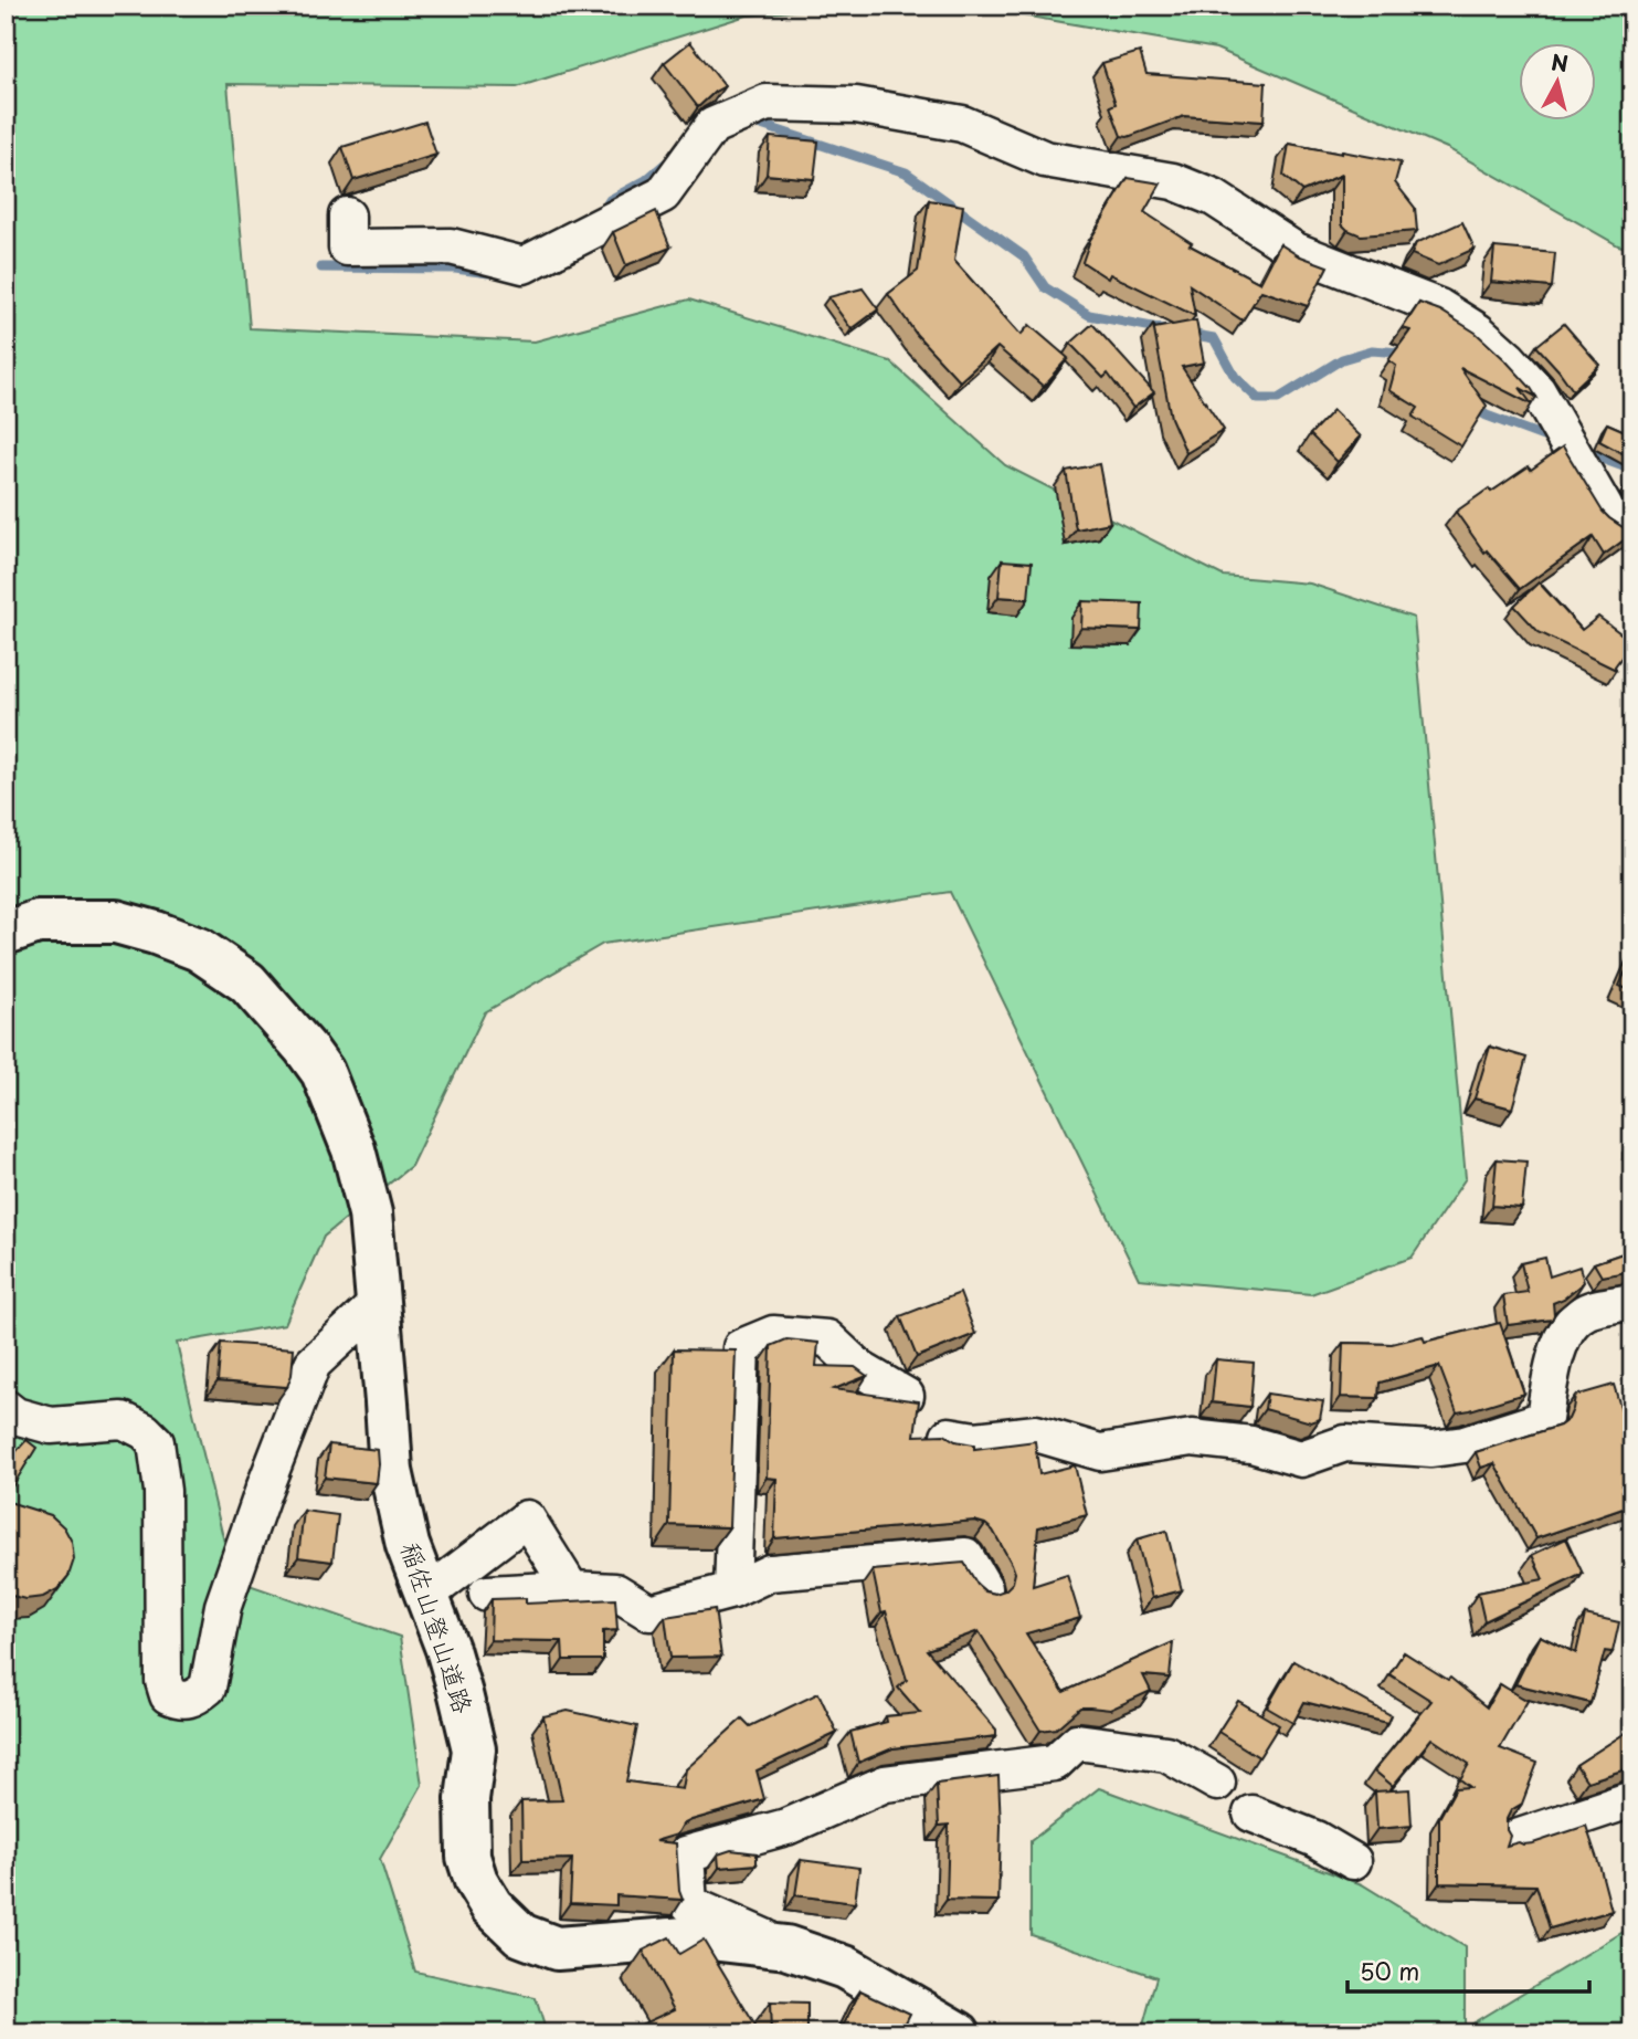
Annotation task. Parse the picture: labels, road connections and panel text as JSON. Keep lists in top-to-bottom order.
{
  "streets": {
    "street": ["稲佐山登山道路"]
  },
  "scale_bar": "50 m",
  "north": "top"
}
